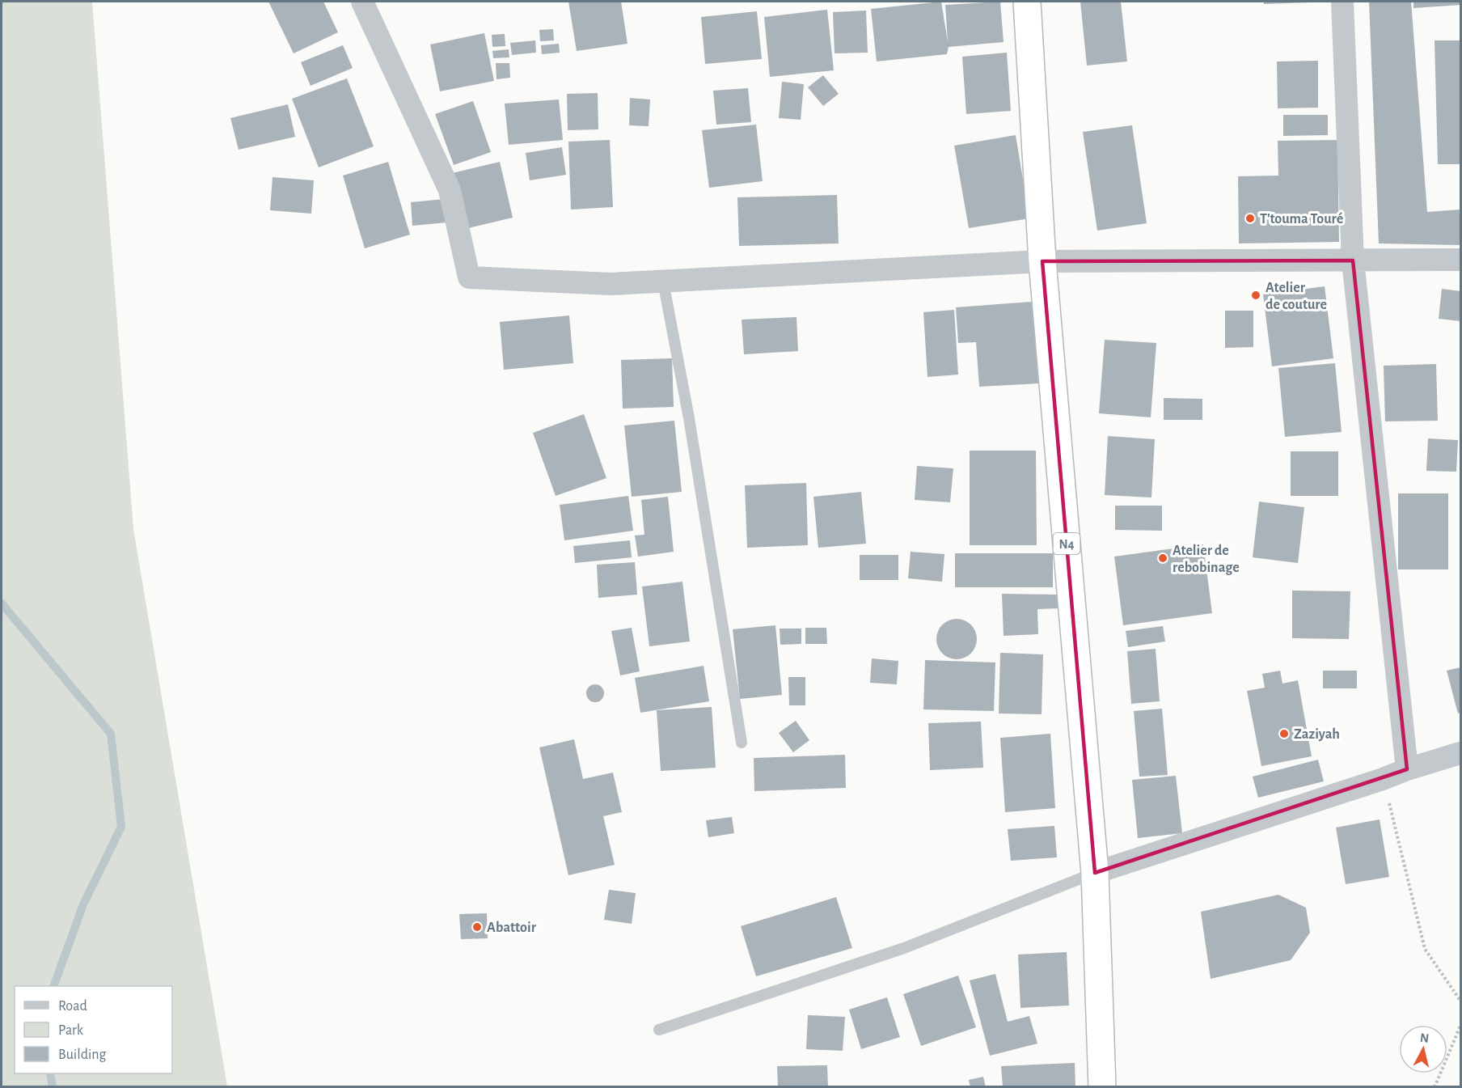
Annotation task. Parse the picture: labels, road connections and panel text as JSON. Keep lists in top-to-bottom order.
{
  "streets": {
    "highway": ["N4"]
  },
  "places": [
    "T'touma Touré",
    "Atelier de couture",
    "Atelier de rebobinage",
    "Zaziyah",
    "Abattoir"
  ],
  "legend": ["Road", "Park", "Building"],
  "north": "top"
}
